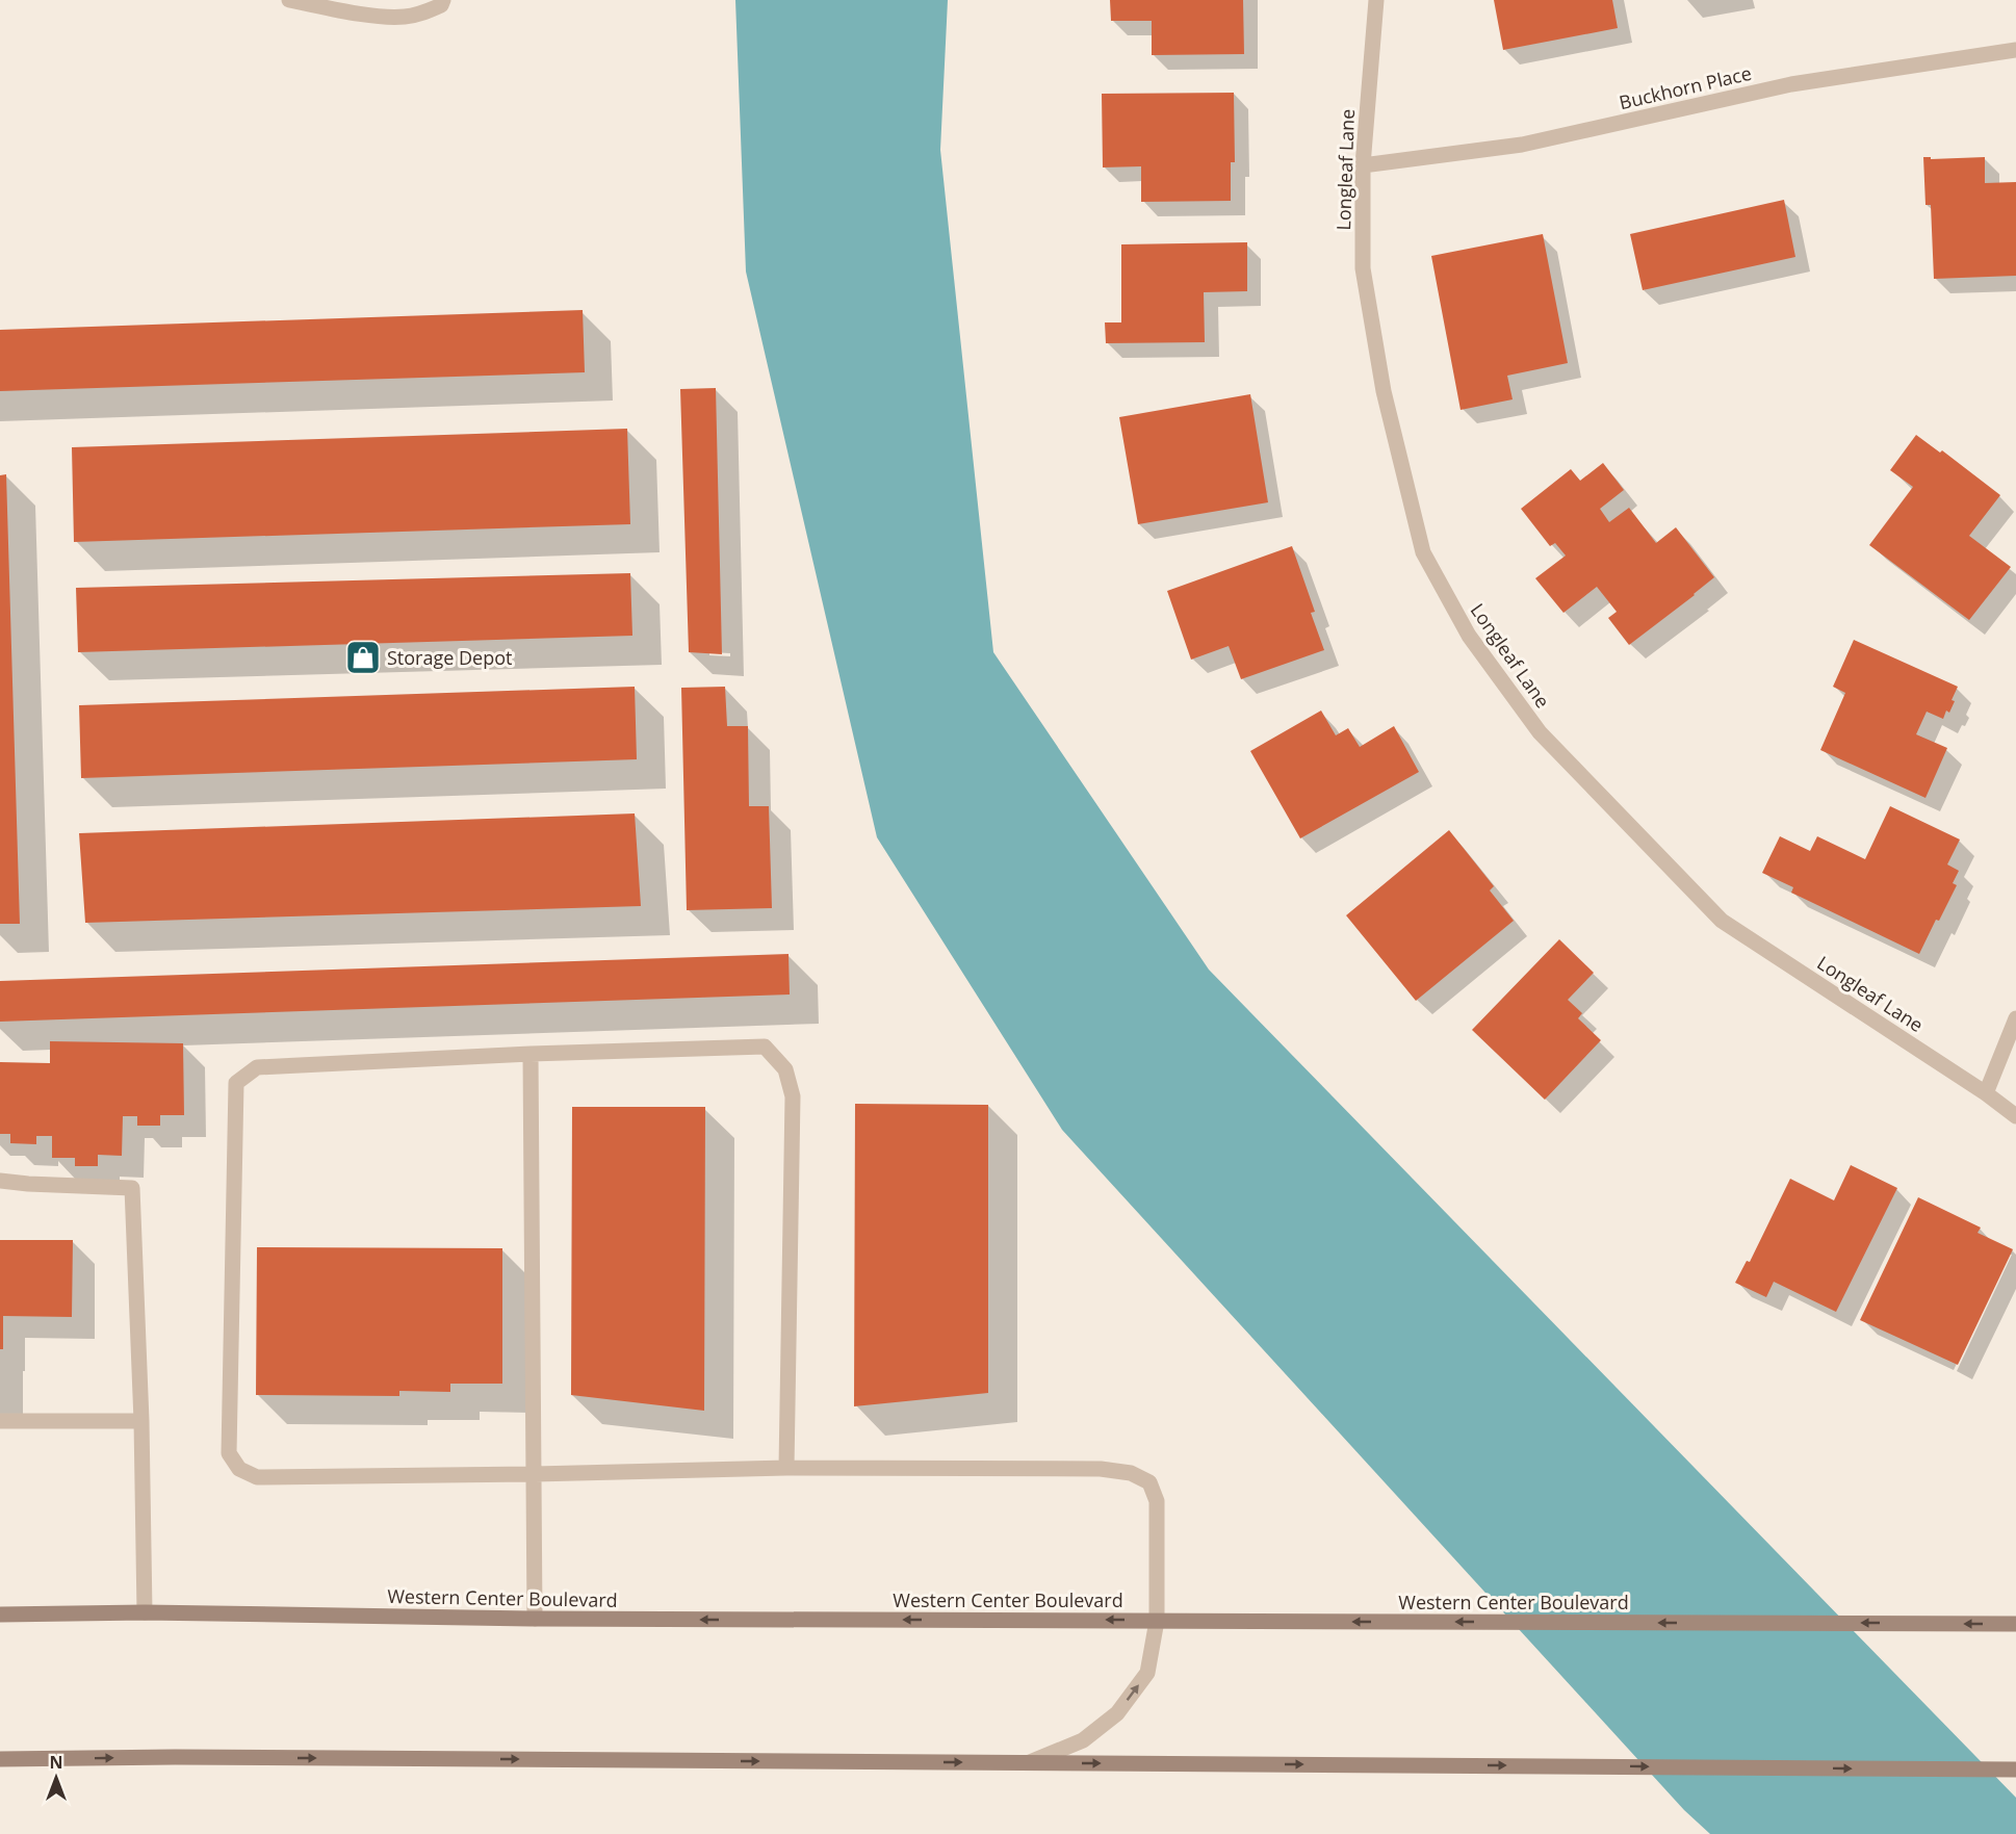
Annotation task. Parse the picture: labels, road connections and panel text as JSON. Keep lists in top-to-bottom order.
{
  "streets": {
    "main road": ["Western Center Boulevard"],
    "street": ["Buckhorn Place", "Longleaf Lane"]
  },
  "crossings": [
    ["Buckhorn Place", "Longleaf Lane"]
  ],
  "one_way": ["Western Center Boulevard"],
  "places": {
    "shop": ["Storage Depot"]
  },
  "north": "top"
}
